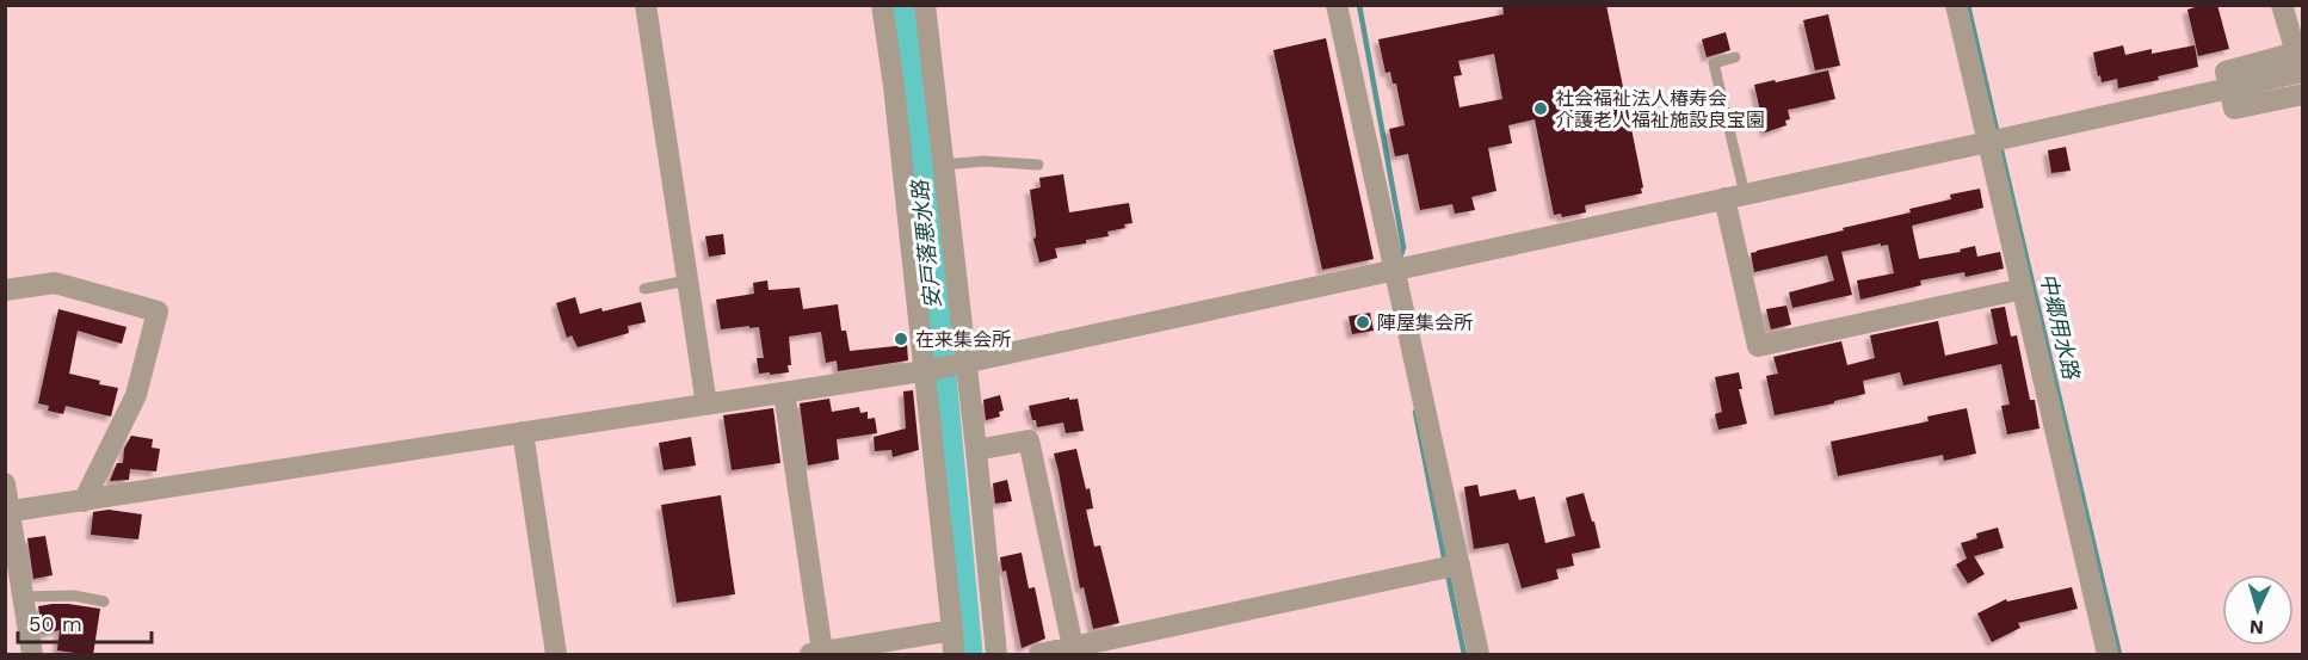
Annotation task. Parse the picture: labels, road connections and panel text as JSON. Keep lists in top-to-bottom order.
{
  "water": ["安戸落悪水路", "中郷用水路"],
  "places": ["社会福祉法人椿寿会 介護老人福祉施設良宝園", "陣屋集会所", "在来集会所"],
  "scale_bar": "50 m",
  "north": "bottom"
}
